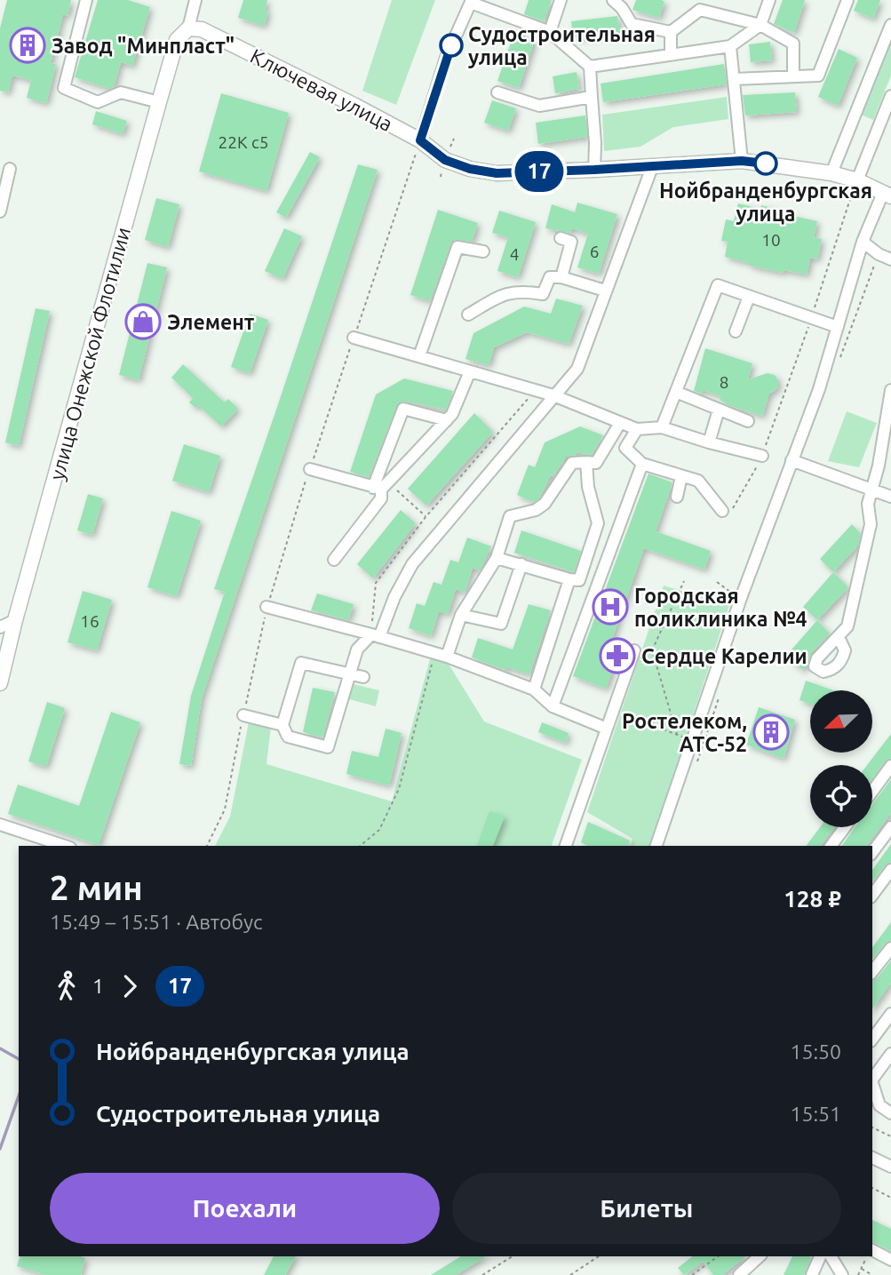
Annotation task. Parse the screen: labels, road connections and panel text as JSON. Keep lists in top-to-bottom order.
{
  "streets": {
    "main road": ["Ключевая улица", "улица Онежской Флотилии"]
  },
  "crossings": [
    ["Ключевая улица", "улица Онежской Флотилии"]
  ],
  "places": {
    "building": ["Завод \"Минпласт\"", "Ростелеком, АТС-52"],
    "other": ["Судостроительная улица", "Нойбранденбургская улица"],
    "shop": ["Элемент"],
    "hospital": ["Городская поликлиника №4"],
    "pharmacy": ["Сердце Карелии"]
  },
  "lines": ["bus line 17"],
  "house_numbers": [
    "22К с5",
    "10",
    "6",
    "4",
    "8",
    "16"
  ],
  "north": "bottom left",
  "page": {
    "on_map": "17",
    "heading": ["2 мин", "15:49 – 15:51 · Автобус", "128 ₽"],
    "legs": ["1", "17"],
    "list": [
      {
        "name": "Нойбранденбургская улица",
        "value": "15:50"
      },
      {
        "name": "Судостроительная улица",
        "value": "15:51"
      }
    ],
    "buttons": ["Поехали", "Билеты"]
  }
}
